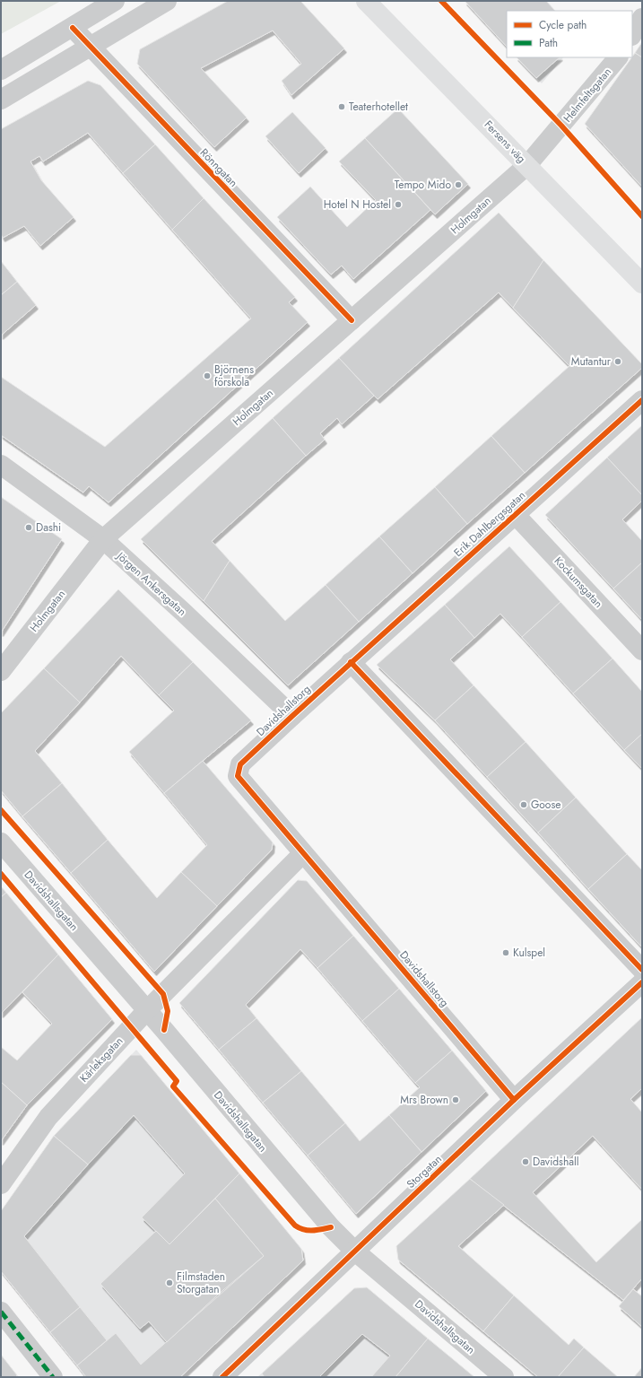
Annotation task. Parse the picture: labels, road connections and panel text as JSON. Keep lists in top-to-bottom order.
{
  "streets": {
    "main road": ["Fersens väg"],
    "street": [
      "Helmfeltsgatan",
      "Rönngatan",
      "Holmgatan",
      "Erik Dahlbergsgatan",
      "Kockumsgatan",
      "Jörgen Ankersgatan",
      "Davidshallstorg",
      "Davidshallsgatan",
      "Kärleksgatan",
      "Storgatan"
    ]
  },
  "crossings": [
    ["Helmfeltsgatan", "Fersens väg"],
    ["Helmfeltsgatan", "Holmgatan"],
    ["Fersens väg", "Holmgatan"],
    ["Rönngatan", "Holmgatan"],
    ["Holmgatan", "Jörgen Ankersgatan"],
    ["Erik Dahlbergsgatan", "Kockumsgatan"],
    ["Erik Dahlbergsgatan", "Davidshallstorg"],
    ["Jörgen Ankersgatan", "Davidshallstorg"],
    ["Davidshallstorg", "Kärleksgatan"],
    ["Davidshallstorg", "Storgatan"],
    ["Davidshallsgatan", "Kärleksgatan"],
    ["Davidshallsgatan", "Storgatan"]
  ],
  "places": [
    "Teaterhotellet",
    "Tempo Mido",
    "Hotel N Hostel",
    "Mutantur",
    "Björnens förskola",
    "Dashi",
    "Goose",
    "Kulspel",
    "Mrs Brown",
    "Davidshall",
    "Filmstaden Storgatan"
  ],
  "legend": ["Cycle path", "Path"]
}
